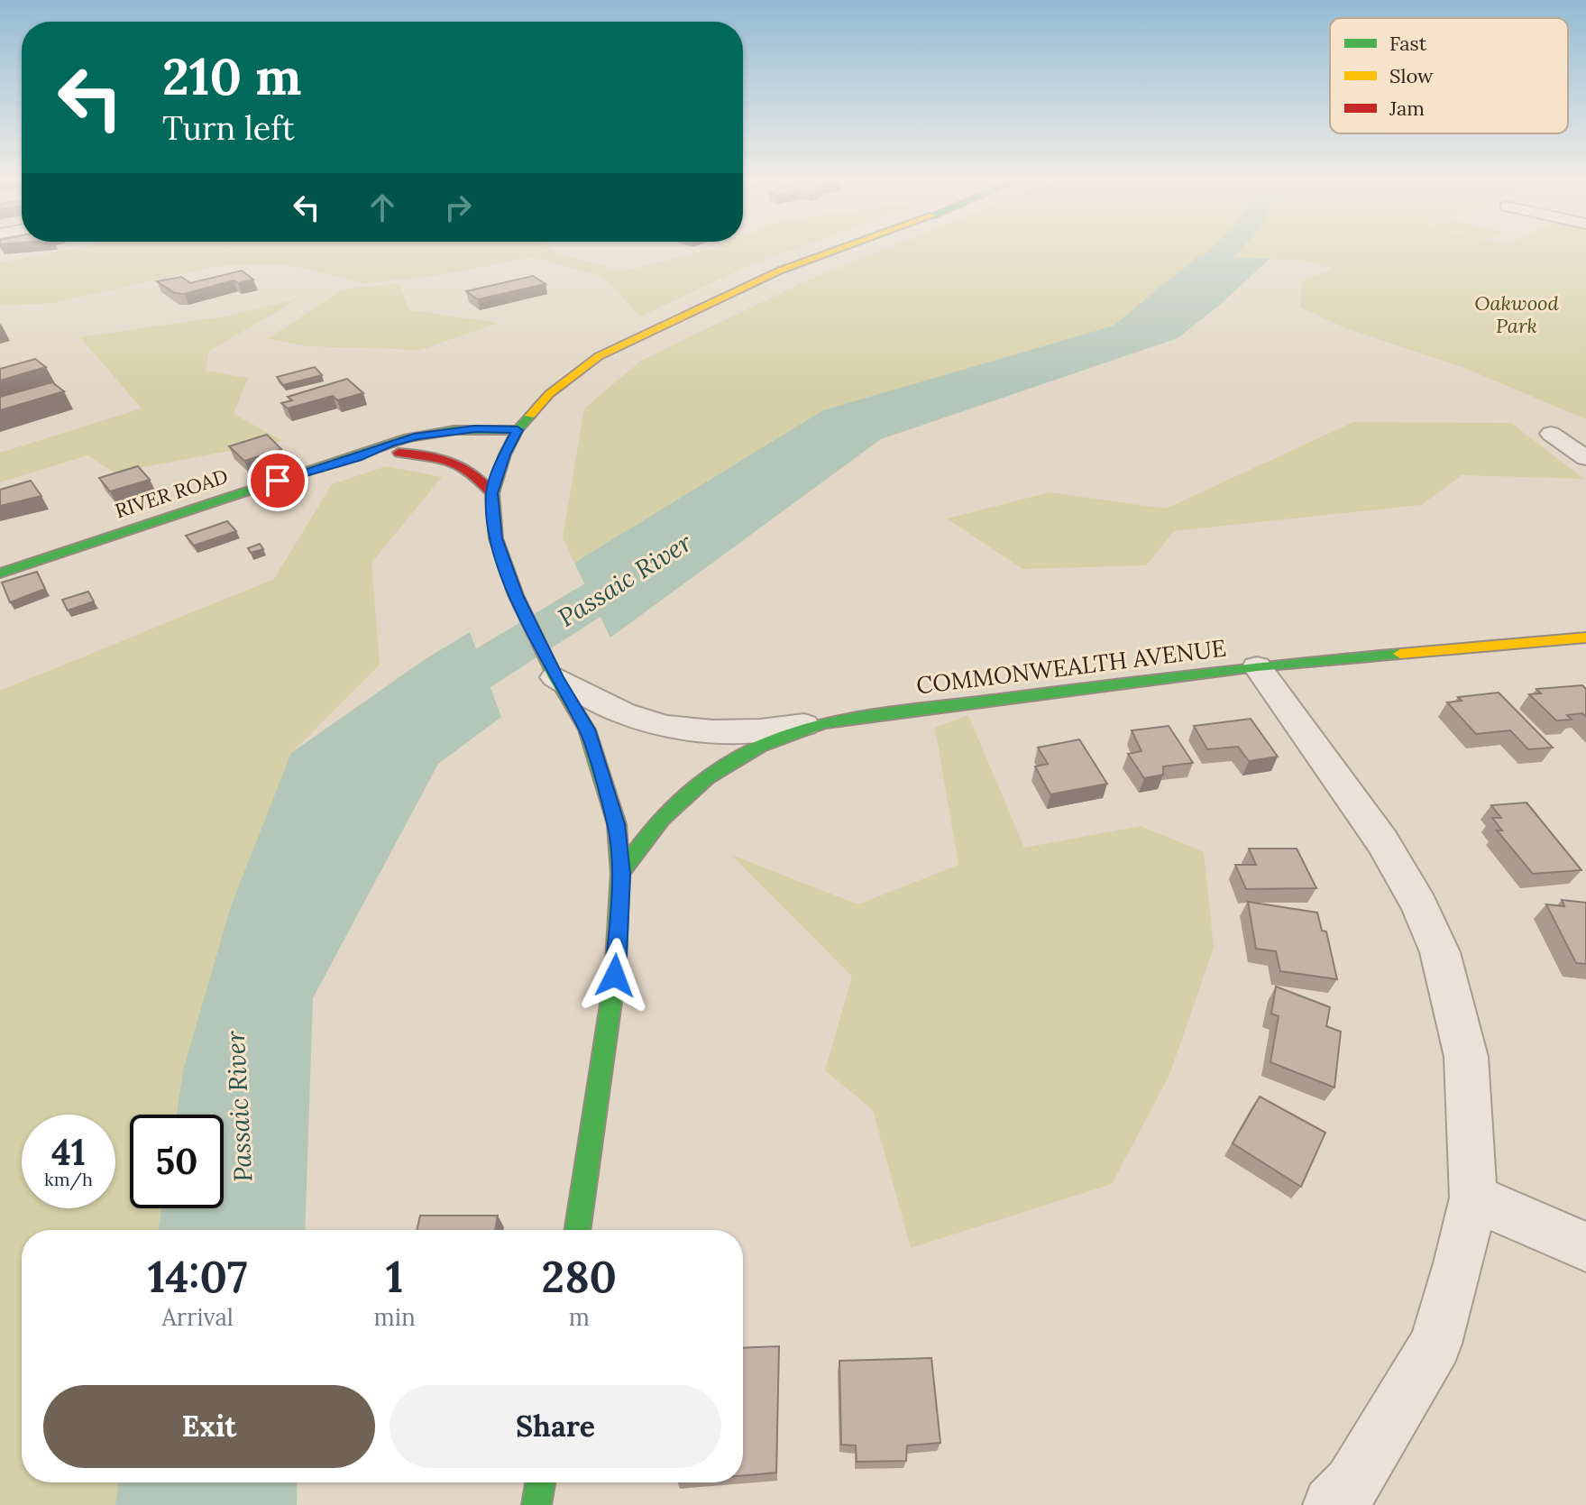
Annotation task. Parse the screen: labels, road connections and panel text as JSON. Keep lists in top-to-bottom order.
{
  "streets": {
    "main road": ["RIVER ROAD", "COMMONWEALTH AVENUE"]
  },
  "water": ["Passaic River"],
  "parks": ["Oakwood Park"],
  "legend": ["Fast", "Slow", "Jam"],
  "page": {
    "turn": ["210 m", "Turn left"],
    "speed": "41 km/h",
    "limit": "50",
    "eta": [
      "14:07",
      "Arrival",
      "1",
      "min",
      "280",
      "m"
    ],
    "buttons": ["Exit", "Share"]
  }
}
